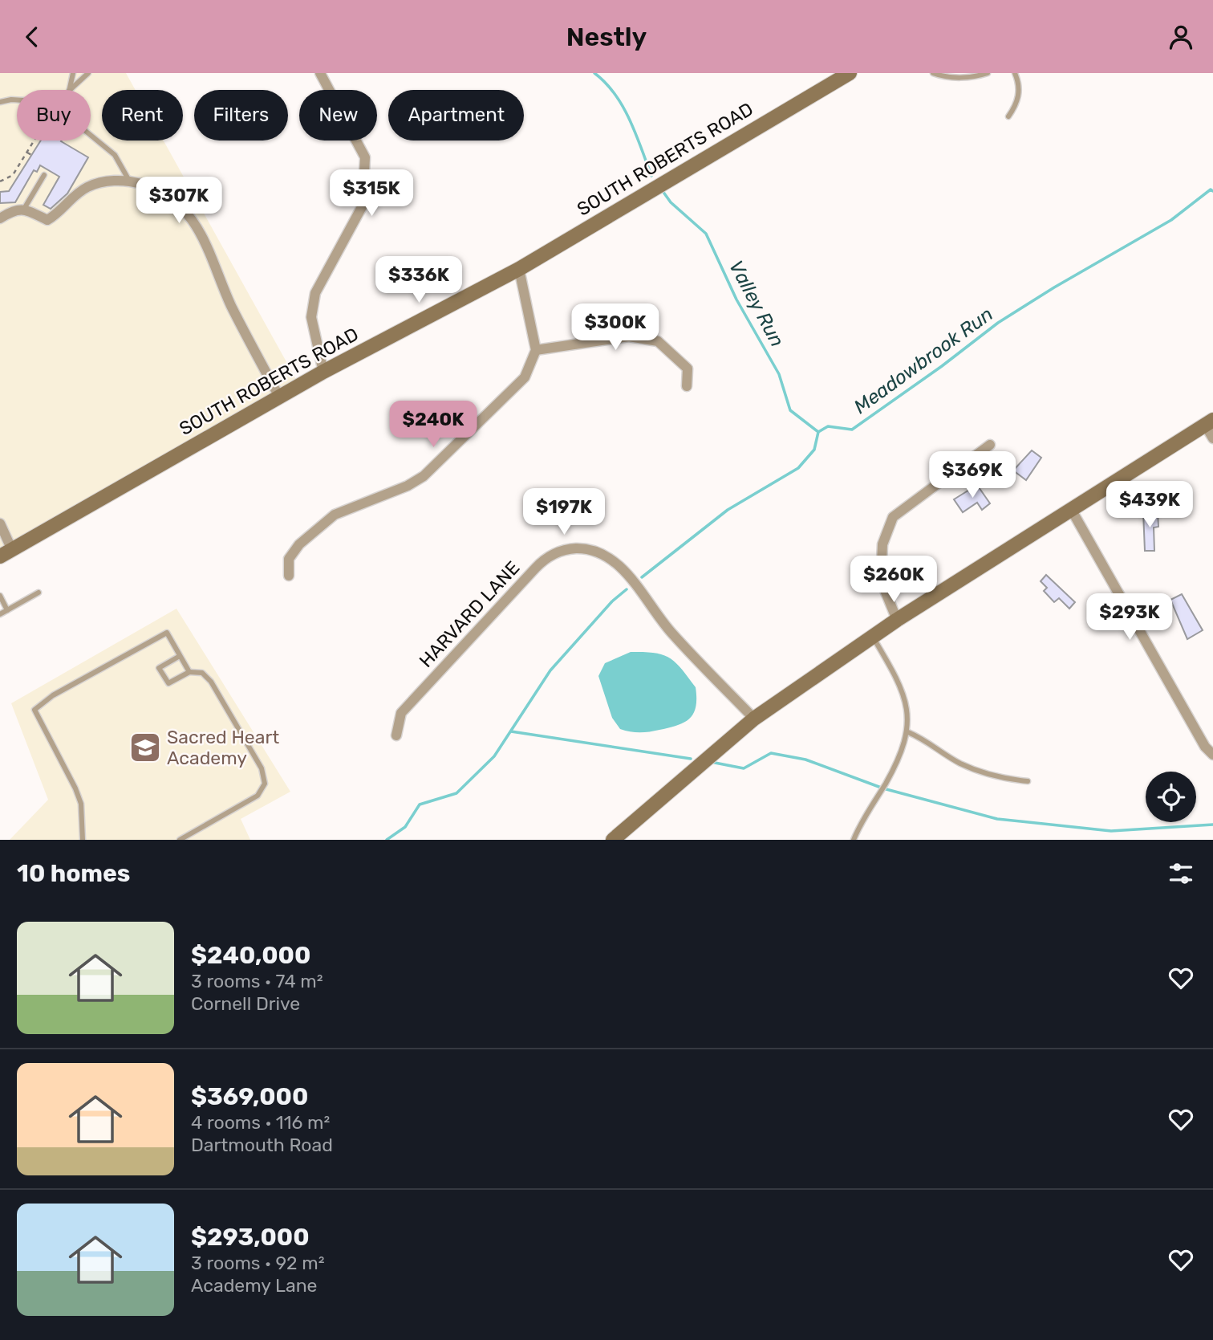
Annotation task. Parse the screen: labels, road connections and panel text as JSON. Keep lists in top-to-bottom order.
{
  "streets": {
    "street": ["SOUTH ROBERTS ROAD", "HARVARD LANE"]
  },
  "water": ["Valley Run", "Meadowbrook Run"],
  "places": {
    "school or university": ["Sacred Heart Academy"]
  },
  "page": {
    "header": "Nestly",
    "chip": [
      "Buy",
      "Rent",
      "Filters",
      "New",
      "Apartment"
    ],
    "price": [
      "$315K",
      "$307K",
      "$336K",
      "$300K",
      "$240K",
      "$369K",
      "$439K",
      "$197K",
      "$260K",
      "$293K"
    ],
    "heading": "10 homes",
    "list": [
      {
        "name": "$240,000",
        "note": "3 rooms · 74 m² · Cornell Drive"
      },
      {
        "name": "$369,000",
        "note": "4 rooms · 116 m² · Dartmouth Road"
      },
      {
        "name": "$293,000",
        "note": "3 rooms · 92 m² · Academy Lane"
      }
    ]
  }
}
